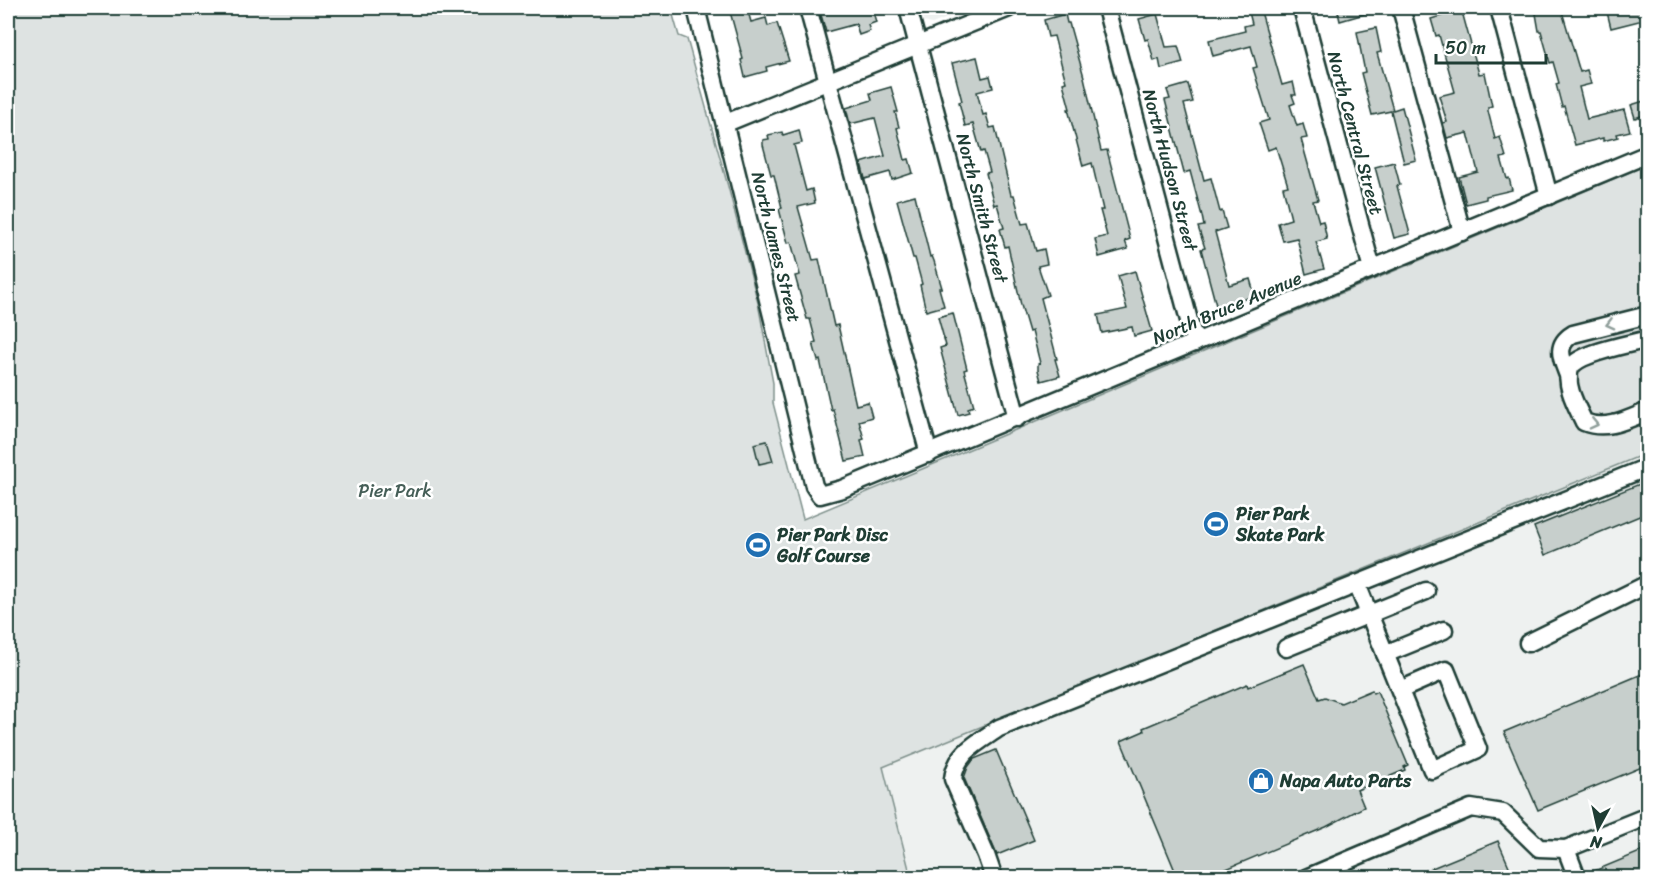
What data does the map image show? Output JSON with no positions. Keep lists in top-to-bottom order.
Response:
{
  "streets": {
    "street": [
      "North Central Street",
      "North Hudson Street",
      "North Smith Street",
      "North James Street",
      "North Bruce Avenue"
    ]
  },
  "crossings": [
    ["North Central Street", "North Bruce Avenue"],
    ["North Hudson Street", "North Bruce Avenue"],
    ["North Smith Street", "North Bruce Avenue"],
    ["North James Street", "North Bruce Avenue"]
  ],
  "parks": ["Pier Park"],
  "places": {
    "sports": ["Pier Park Skate Park", "Pier Park Disc Golf Course"],
    "shop": ["Napa Auto Parts"]
  },
  "scale_bar": "50 m",
  "north": "bottom"
}
